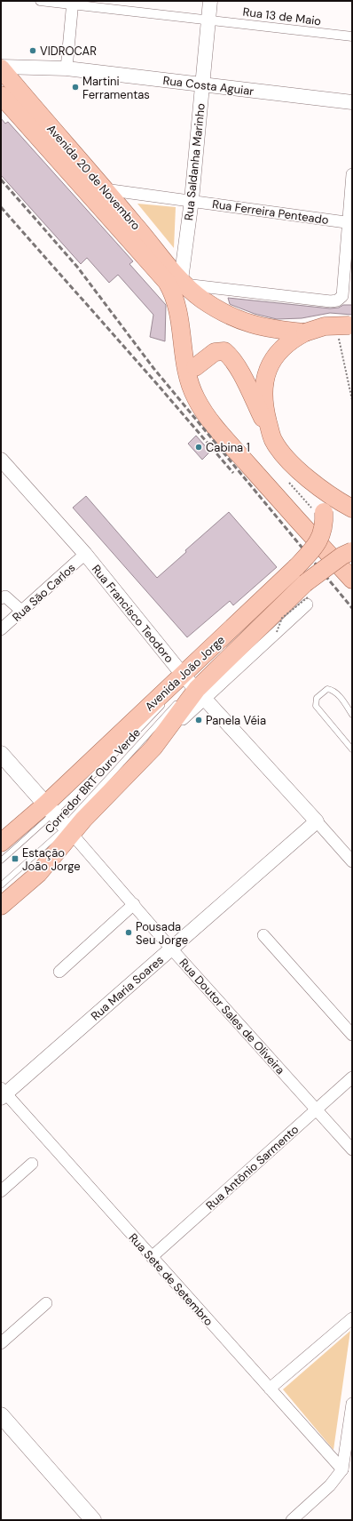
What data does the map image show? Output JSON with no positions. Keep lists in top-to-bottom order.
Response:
{
  "streets": {
    "main road": ["Avenida 20 de Novembro", "Avenida João Jorge", "Rua Doutor Sales de Oliveira"],
    "street": [
      "Rua 13 de Maio",
      "Rua Costa Aguiar",
      "Rua Saldanha Marinho",
      "Rua Ferreira Penteado",
      "Rua São Carlos",
      "Rua Francisco Teodoro",
      "Rua Maria Soares",
      "Rua Antônio Sarmento",
      "Rua Sete de Setembro"
    ],
    "lane": ["Corredor BRT Ouro Verde"]
  },
  "crossings": [
    ["Rua 13 de Maio", "Rua Saldanha Marinho"],
    ["Rua Costa Aguiar", "Rua Saldanha Marinho"],
    ["Rua Costa Aguiar", "Avenida 20 de Novembro"],
    ["Rua Saldanha Marinho", "Avenida 20 de Novembro"],
    ["Rua Saldanha Marinho", "Rua Ferreira Penteado"],
    ["Avenida 20 de Novembro", "Rua Ferreira Penteado"],
    ["Rua São Carlos", "Rua Francisco Teodoro"],
    ["Rua Francisco Teodoro", "Avenida João Jorge"],
    ["Rua Francisco Teodoro", "Rua Maria Soares"],
    ["Avenida João Jorge", "Corredor BRT Ouro Verde"],
    ["Avenida João Jorge", "Rua Doutor Sales de Oliveira"],
    ["Corredor BRT Ouro Verde", "Rua Doutor Sales de Oliveira"],
    ["Rua Maria Soares", "Rua Doutor Sales de Oliveira"],
    ["Rua Maria Soares", "Rua Sete de Setembro"],
    ["Rua Doutor Sales de Oliveira", "Rua Antônio Sarmento"],
    ["Rua Antônio Sarmento", "Rua Sete de Setembro"]
  ],
  "places": {
    "other": [
      "VIDROCAR",
      "Martini Ferramentas",
      "Cabina 1",
      "Panela Véia",
      "Pousada Seu Jorge"
    ],
    "transit": ["Estação João Jorge"]
  }
}
